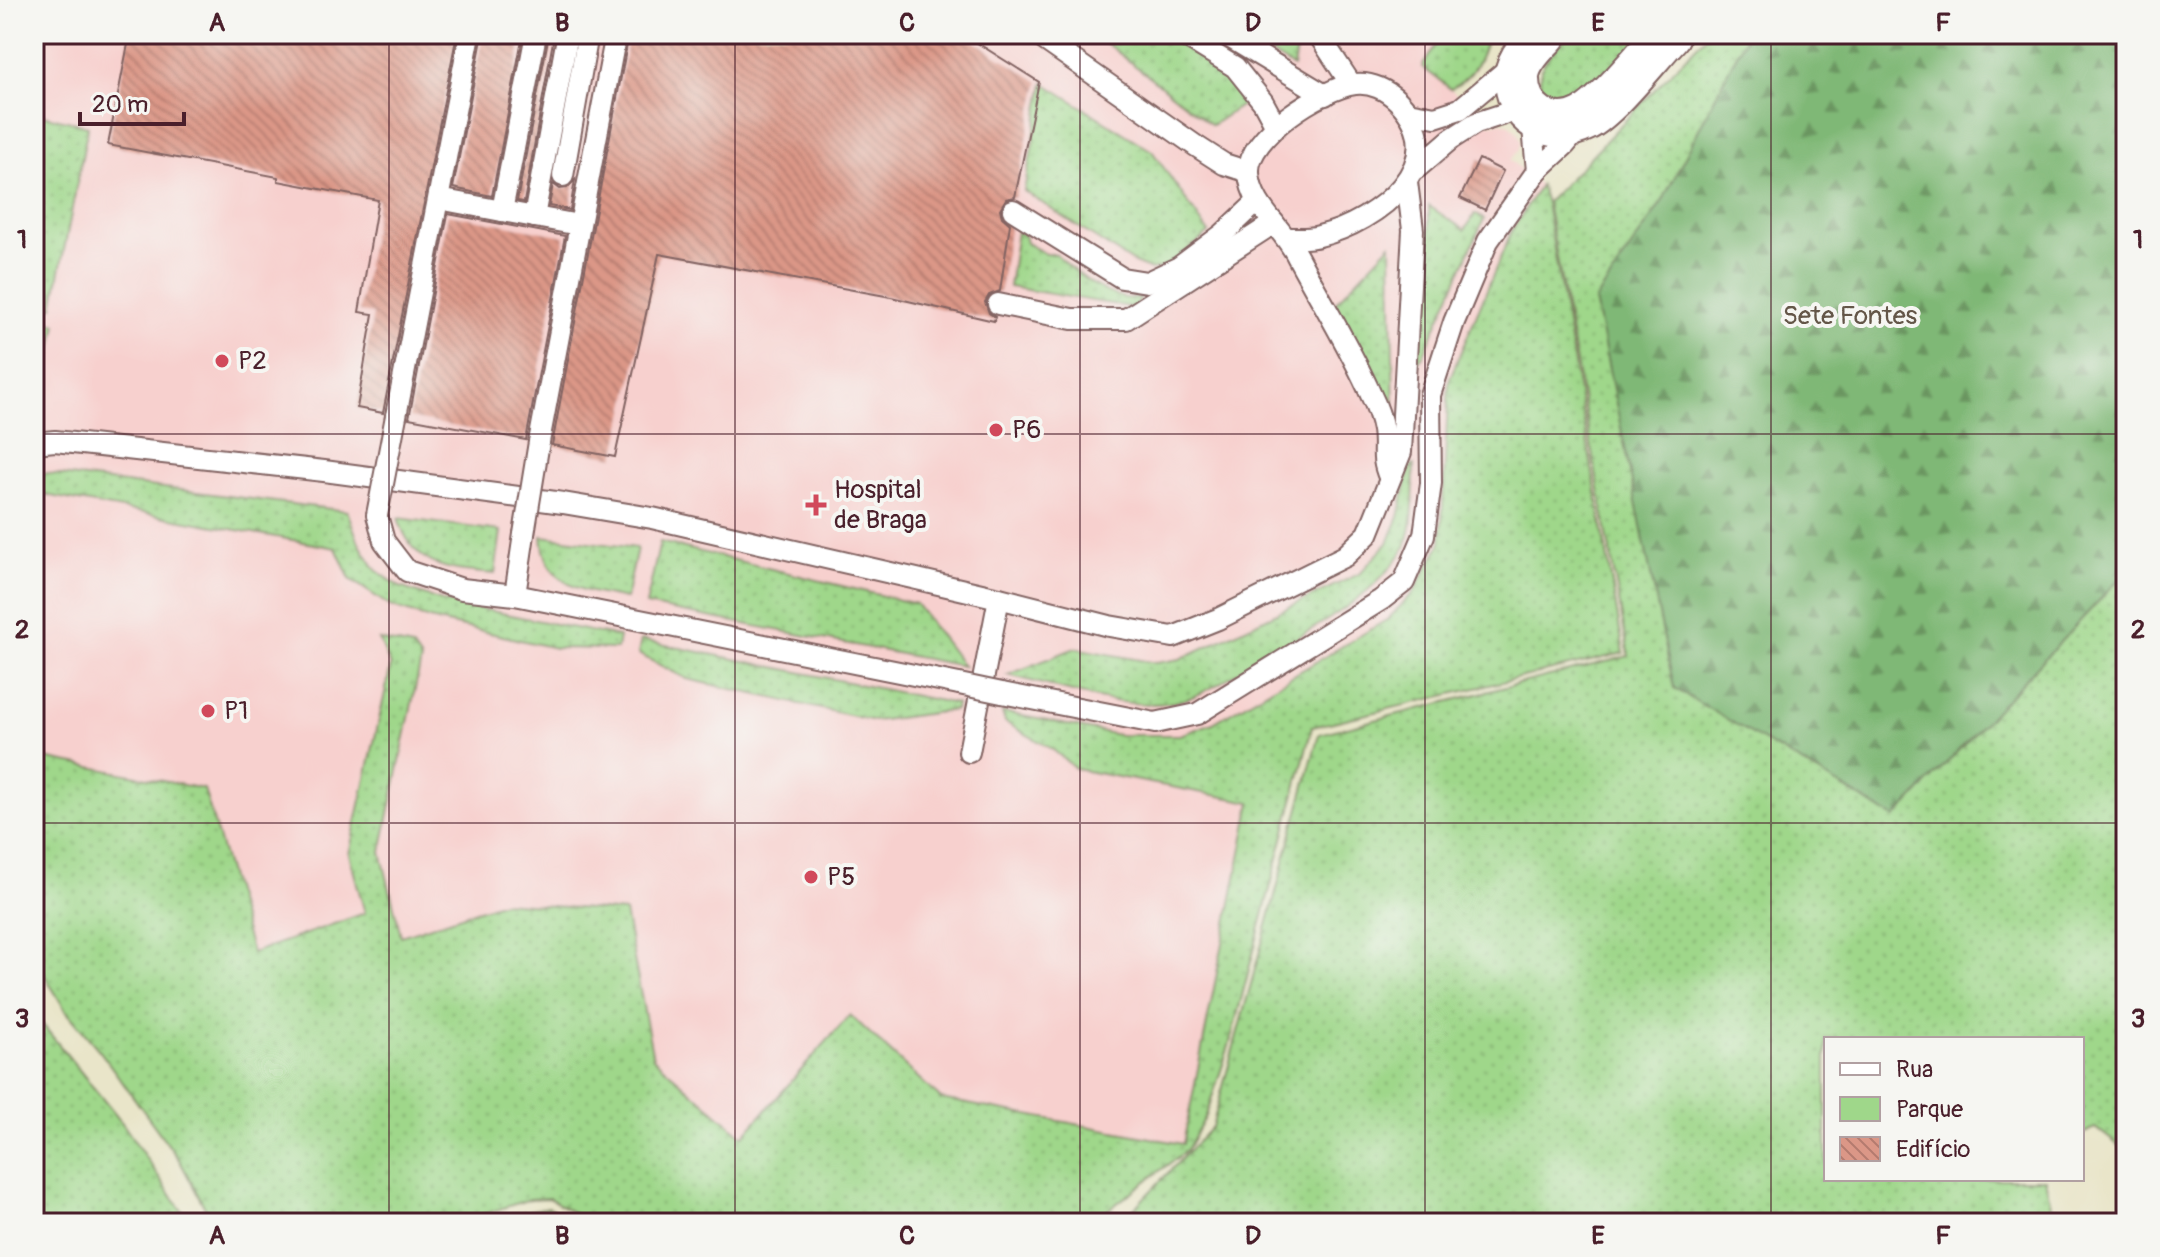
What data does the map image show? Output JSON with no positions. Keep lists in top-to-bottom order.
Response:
{
  "parks": ["Sete Fontes"],
  "places": {
    "other": [
      "P2",
      "P6",
      "P1",
      "P5"
    ],
    "health": ["Hospital de Braga"]
  },
  "legend": ["Rua", "Parque", "Edifício"],
  "scale_bar": "20 m",
  "grid": {
    "columns": [
      "A",
      "B",
      "C",
      "D",
      "E",
      "F"
    ],
    "rows": ["1", "2", "3"]
  }
}
